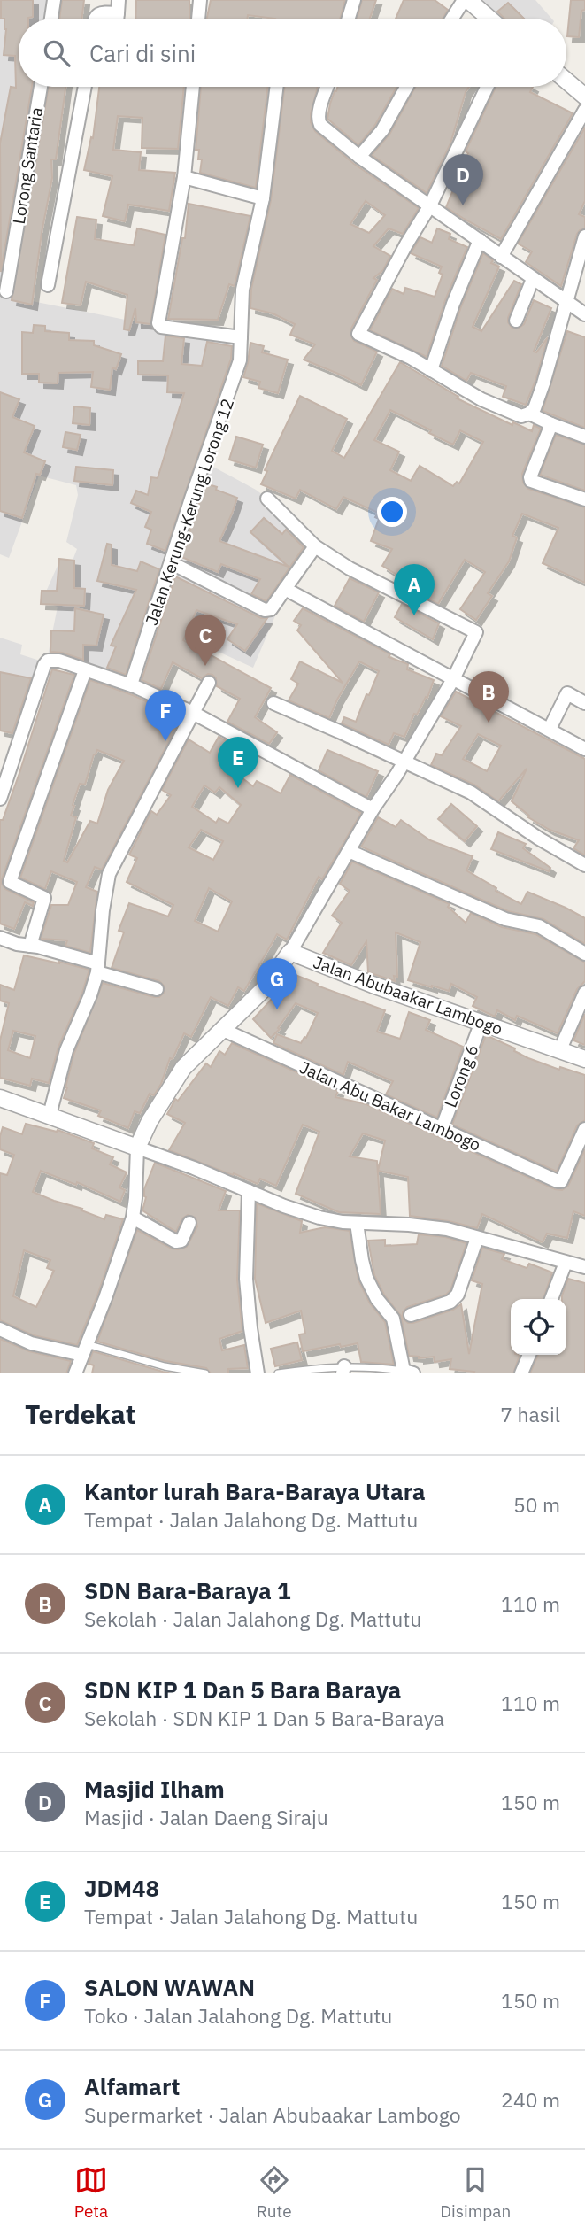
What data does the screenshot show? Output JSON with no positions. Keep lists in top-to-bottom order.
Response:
{
  "streets": {
    "street": [
      "Lorong Santaria",
      "Jalan Kerung-Kerung Lorong 12",
      "Jalan Abubaakar Lambogo",
      "Lorong 6",
      "Jalan Abu Bakar Lambogo"
    ]
  },
  "crossings": [
    ["Jalan Abubaakar Lambogo", "Lorong 6"],
    ["Lorong 6", "Jalan Abu Bakar Lambogo"]
  ],
  "page": {
    "search": "Cari di sini",
    "pins": [
      "D",
      "A",
      "C",
      "B",
      "F",
      "E",
      "G"
    ],
    "heading": ["Terdekat", "7 hasil"],
    "list": [
      {
        "mark": "A",
        "name": "Kantor lurah Bara-Baraya Utara",
        "note": "Tempat · Jalan Jalahong Dg. Mattutu",
        "value": "50 m"
      },
      {
        "mark": "B",
        "name": "SDN Bara-Baraya 1",
        "note": "Sekolah · Jalan Jalahong Dg. Mattutu",
        "value": "110 m"
      },
      {
        "mark": "C",
        "name": "SDN KIP 1 Dan 5 Bara Baraya",
        "note": "Sekolah · SDN KIP 1 Dan 5 Bara-Baraya",
        "value": "110 m"
      },
      {
        "mark": "D",
        "name": "Masjid Ilham",
        "note": "Masjid · Jalan Daeng Siraju",
        "value": "150 m"
      },
      {
        "mark": "E",
        "name": "JDM48",
        "note": "Tempat · Jalan Jalahong Dg. Mattutu",
        "value": "150 m"
      },
      {
        "mark": "F",
        "name": "SALON WAWAN",
        "note": "Toko · Jalan Jalahong Dg. Mattutu",
        "value": "150 m"
      },
      {
        "mark": "G",
        "name": "Alfamart",
        "note": "Supermarket · Jalan Abubaakar Lambogo",
        "value": "240 m"
      }
    ],
    "nav": ["Peta", "Rute", "Disimpan"]
  }
}
